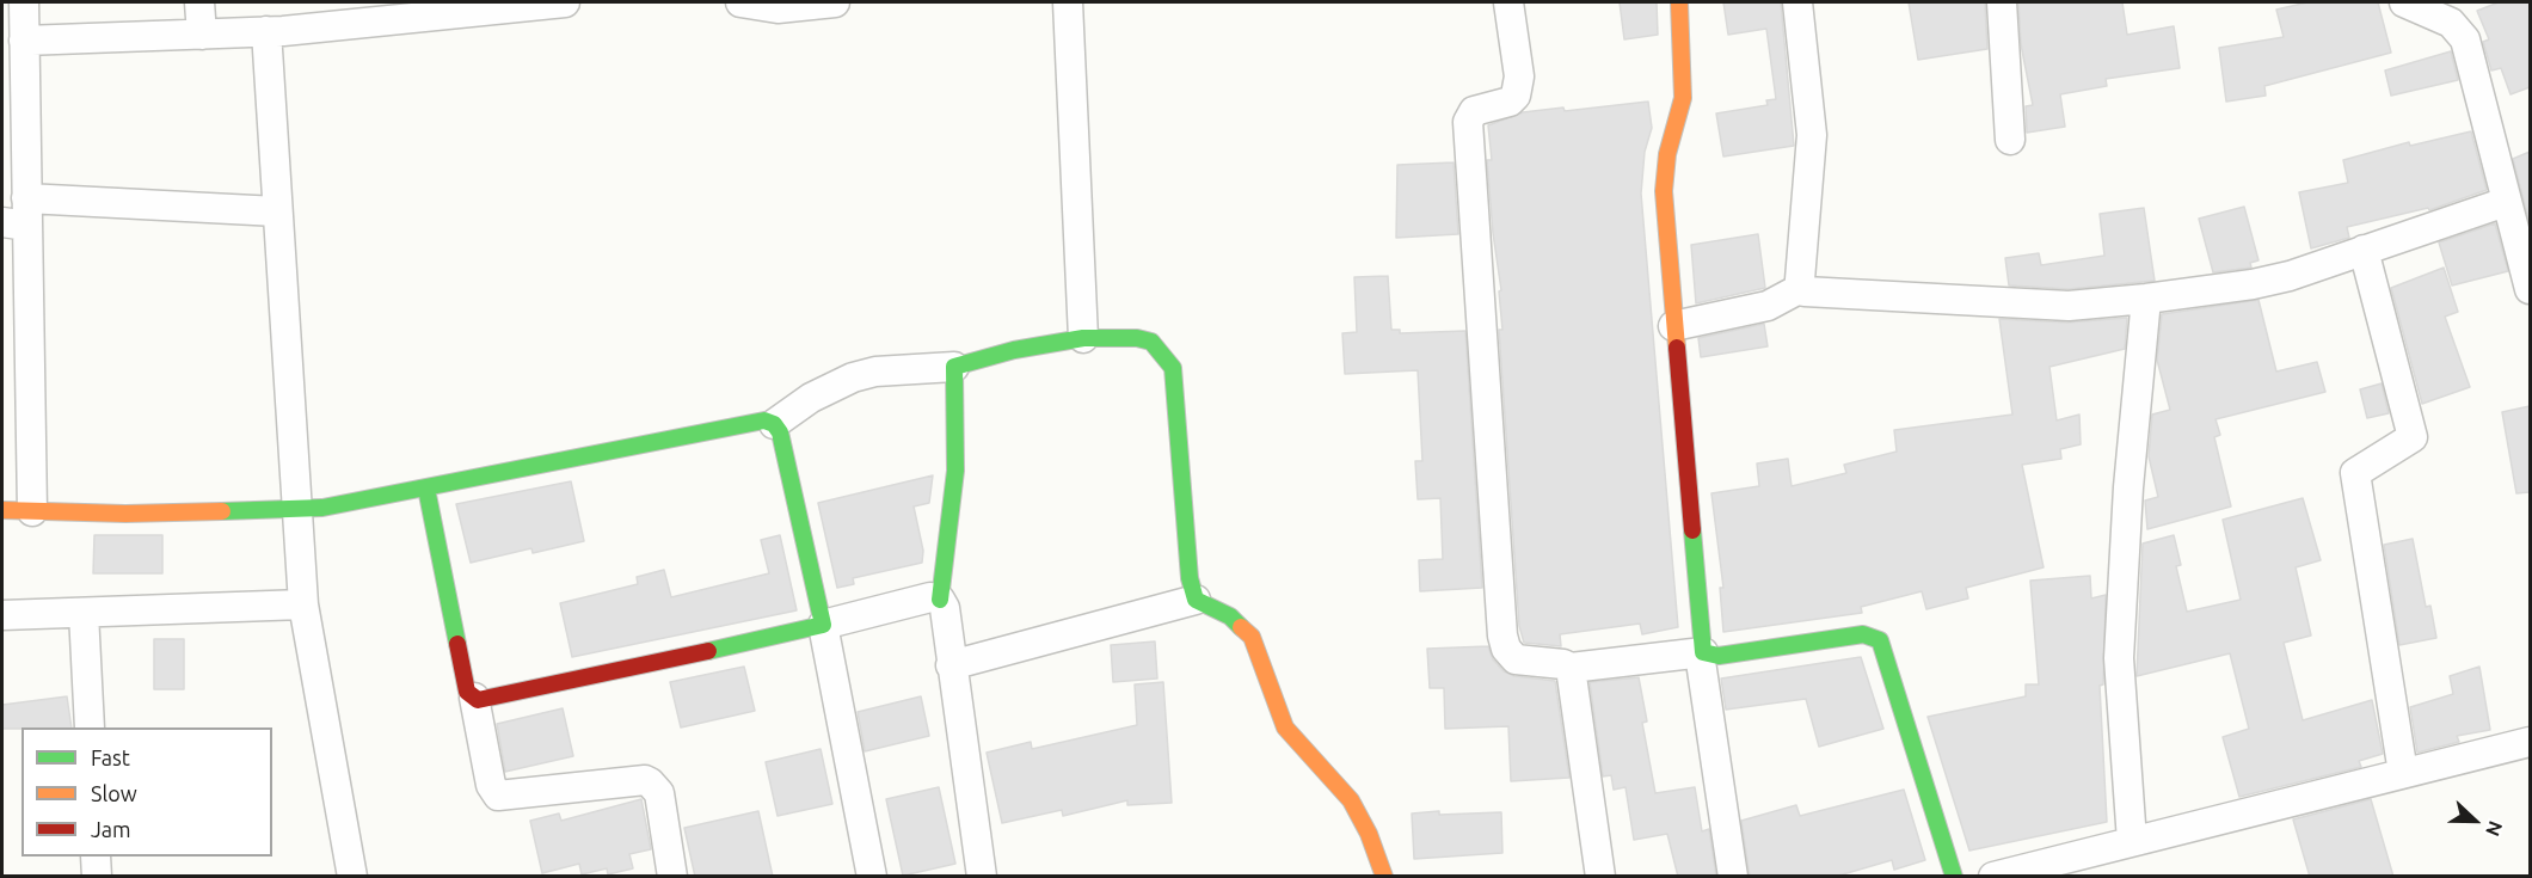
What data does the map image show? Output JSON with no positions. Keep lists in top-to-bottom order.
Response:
{
  "legend": ["Fast", "Slow", "Jam"],
  "north": "right"
}
